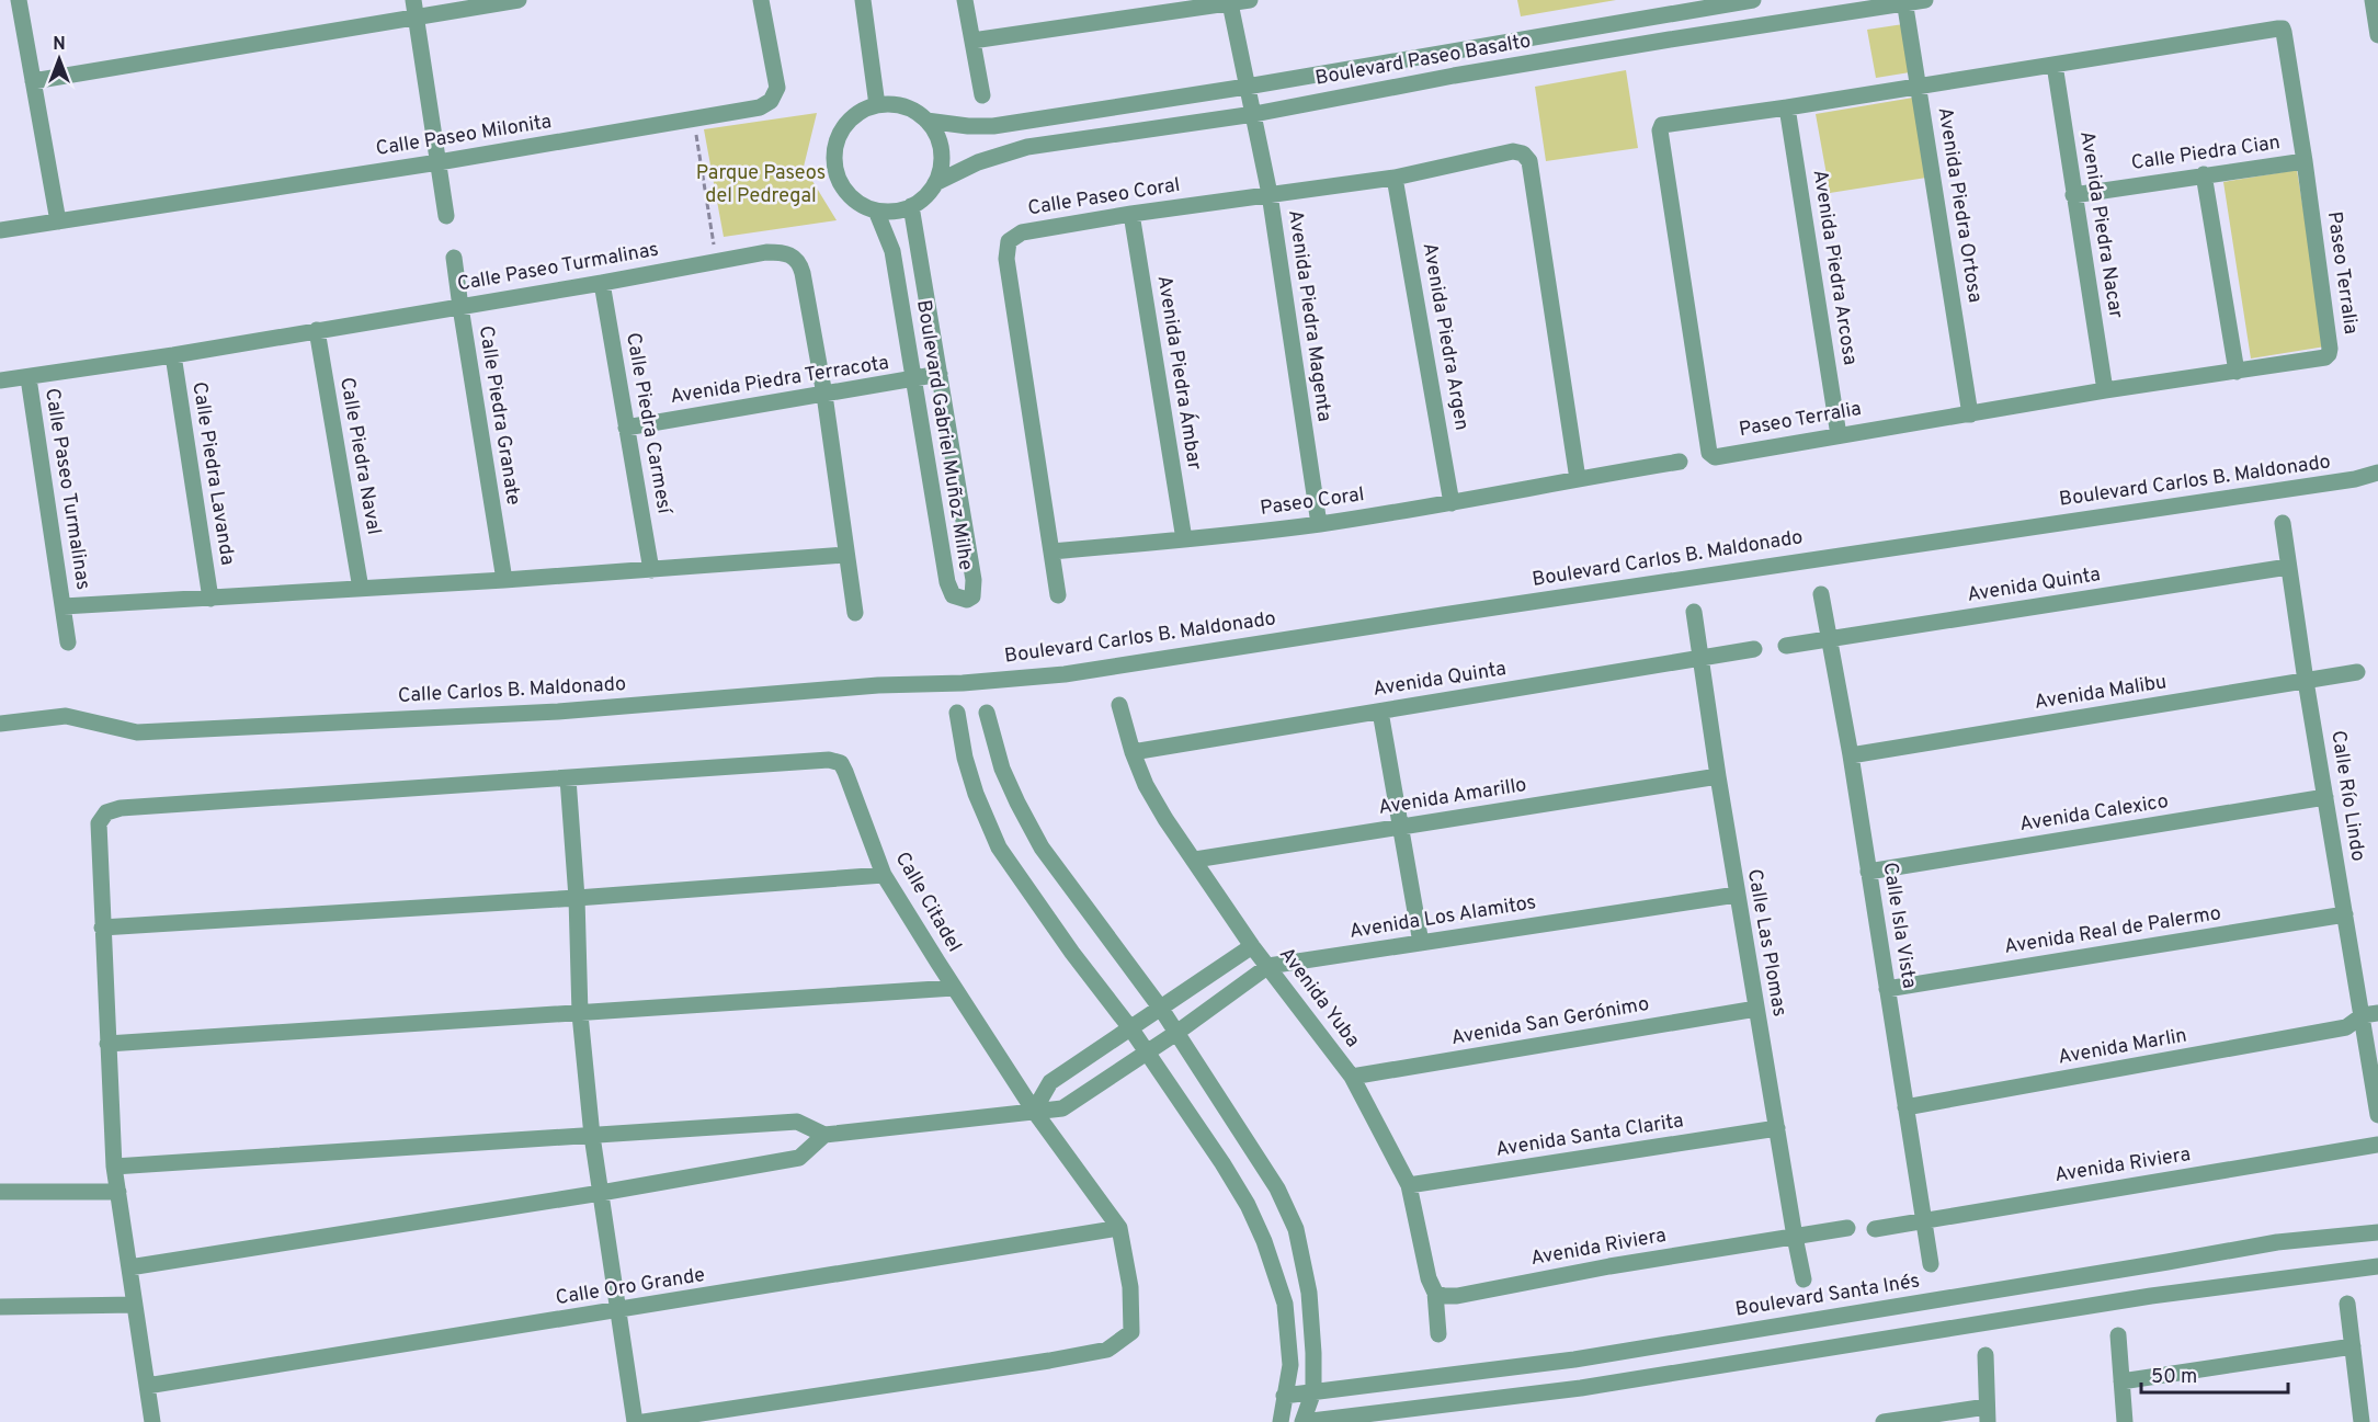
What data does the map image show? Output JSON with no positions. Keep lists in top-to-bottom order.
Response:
{
  "streets": {
    "street": [
      "Boulevard Paseo Basalto",
      "Calle Paseo Milonita",
      "Calle Piedra Cian",
      "Calle Paseo Coral",
      "Avenida Piedra Ortosa",
      "Avenida Piedra Nacar",
      "Calle Paseo Turmalinas",
      "Avenida Piedra Arcosa",
      "Paseo Terralia",
      "Avenida Piedra Magenta",
      "Avenida Piedra Argen",
      "Avenida Piedra Ámbar",
      "Avenida Piedra Terracota",
      "Calle Piedra Granate",
      "Calle Piedra Carmesí",
      "Boulevard Gabriel Muñoz Milhe",
      "Calle Piedra Naval",
      "Calle Piedra Lavanda",
      "Boulevard Carlos B. Maldonado",
      "Paseo Coral",
      "Avenida Quinta",
      "Calle Carlos B. Maldonado",
      "Avenida Malibu",
      "Calle Río Lindo",
      "Avenida Amarillo",
      "Avenida Calexico",
      "Calle Citadel",
      "Avenida Los Alamitos",
      "Calle Isla Vista",
      "Avenida Real de Palermo",
      "Calle Las Plomas",
      "Avenida Yuba",
      "Avenida San Gerónimo",
      "Avenida Marlin",
      "Avenida Santa Clarita",
      "Avenida Riviera",
      "Calle Oro Grande",
      "Boulevard Santa Inés"
    ]
  },
  "crossings": [
    ["Boulevard Paseo Basalto", "Avenida Piedra Ortosa"],
    ["Boulevard Paseo Basalto", "Avenida Piedra Magenta"],
    ["Boulevard Paseo Basalto", "Boulevard Gabriel Muñoz Milhe"],
    ["Calle Piedra Cian", "Avenida Piedra Nacar"],
    ["Calle Piedra Cian", "Paseo Terralia"],
    ["Calle Paseo Coral", "Avenida Piedra Magenta"],
    ["Calle Paseo Coral", "Avenida Piedra Argen"],
    ["Calle Paseo Coral", "Avenida Piedra Ámbar"],
    ["Calle Paseo Coral", "Paseo Coral"],
    ["Avenida Piedra Ortosa", "Paseo Terralia"],
    ["Avenida Piedra Nacar", "Paseo Terralia"],
    ["Calle Paseo Turmalinas", "Avenida Piedra Terracota"],
    ["Calle Paseo Turmalinas", "Calle Piedra Granate"],
    ["Calle Paseo Turmalinas", "Calle Piedra Carmesí"],
    ["Calle Paseo Turmalinas", "Calle Piedra Naval"],
    ["Calle Paseo Turmalinas", "Calle Piedra Lavanda"],
    ["Avenida Piedra Arcosa", "Paseo Terralia"],
    ["Avenida Piedra Magenta", "Paseo Coral"],
    ["Avenida Piedra Argen", "Paseo Coral"],
    ["Avenida Piedra Ámbar", "Paseo Coral"],
    ["Avenida Piedra Terracota", "Calle Piedra Carmesí"],
    ["Avenida Piedra Terracota", "Boulevard Gabriel Muñoz Milhe"],
    ["Boulevard Carlos B. Maldonado", "Calle Carlos B. Maldonado"],
    ["Avenida Quinta", "Calle Río Lindo"],
    ["Avenida Quinta", "Calle Isla Vista"],
    ["Avenida Quinta", "Calle Las Plomas"],
    ["Avenida Quinta", "Avenida Yuba"],
    ["Avenida Malibu", "Calle Río Lindo"],
    ["Avenida Malibu", "Calle Isla Vista"],
    ["Calle Río Lindo", "Avenida Calexico"],
    ["Calle Río Lindo", "Avenida Real de Palermo"],
    ["Avenida Amarillo", "Calle Las Plomas"],
    ["Avenida Amarillo", "Avenida Yuba"],
    ["Avenida Calexico", "Calle Isla Vista"],
    ["Calle Citadel", "Avenida Los Alamitos"],
    ["Calle Citadel", "Calle Oro Grande"],
    ["Avenida Los Alamitos", "Calle Las Plomas"],
    ["Avenida Los Alamitos", "Avenida Yuba"],
    ["Calle Isla Vista", "Avenida Real de Palermo"],
    ["Calle Isla Vista", "Avenida Marlin"],
    ["Calle Isla Vista", "Avenida Riviera"],
    ["Calle Las Plomas", "Avenida San Gerónimo"],
    ["Calle Las Plomas", "Avenida Santa Clarita"],
    ["Calle Las Plomas", "Avenida Riviera"],
    ["Avenida Yuba", "Avenida San Gerónimo"],
    ["Avenida Yuba", "Avenida Santa Clarita"],
    ["Avenida Yuba", "Avenida Riviera"]
  ],
  "parks": ["Parque Paseos del Pedregal"],
  "scale_bar": "50 m",
  "north": "top"
}
